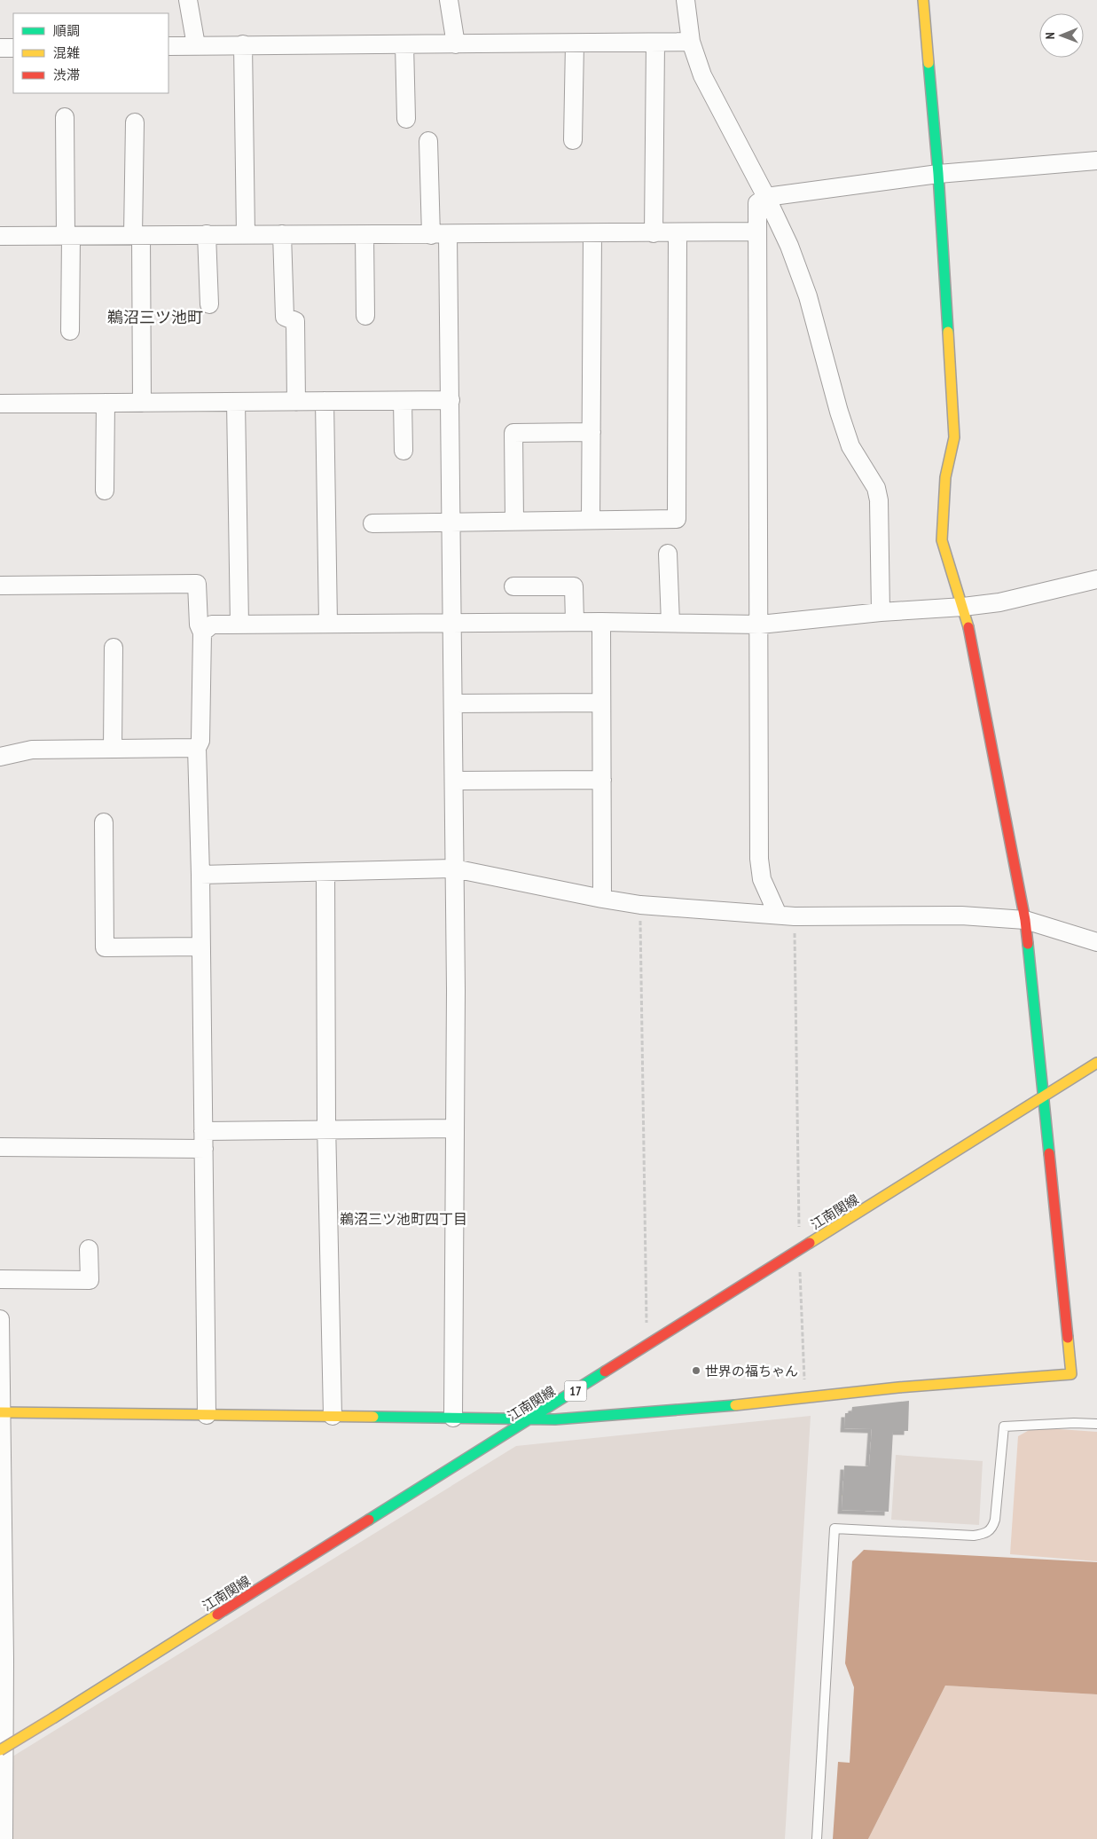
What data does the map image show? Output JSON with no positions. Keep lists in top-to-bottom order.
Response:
{
  "streets": {
    "street": ["江南関線", "17"]
  },
  "districts": ["鵜沼三ツ池町", "鵜沼三ツ池町四丁目"],
  "places": ["世界の福ちゃん"],
  "legend": ["順調", "混雑", "渋滞"],
  "north": "left"
}
